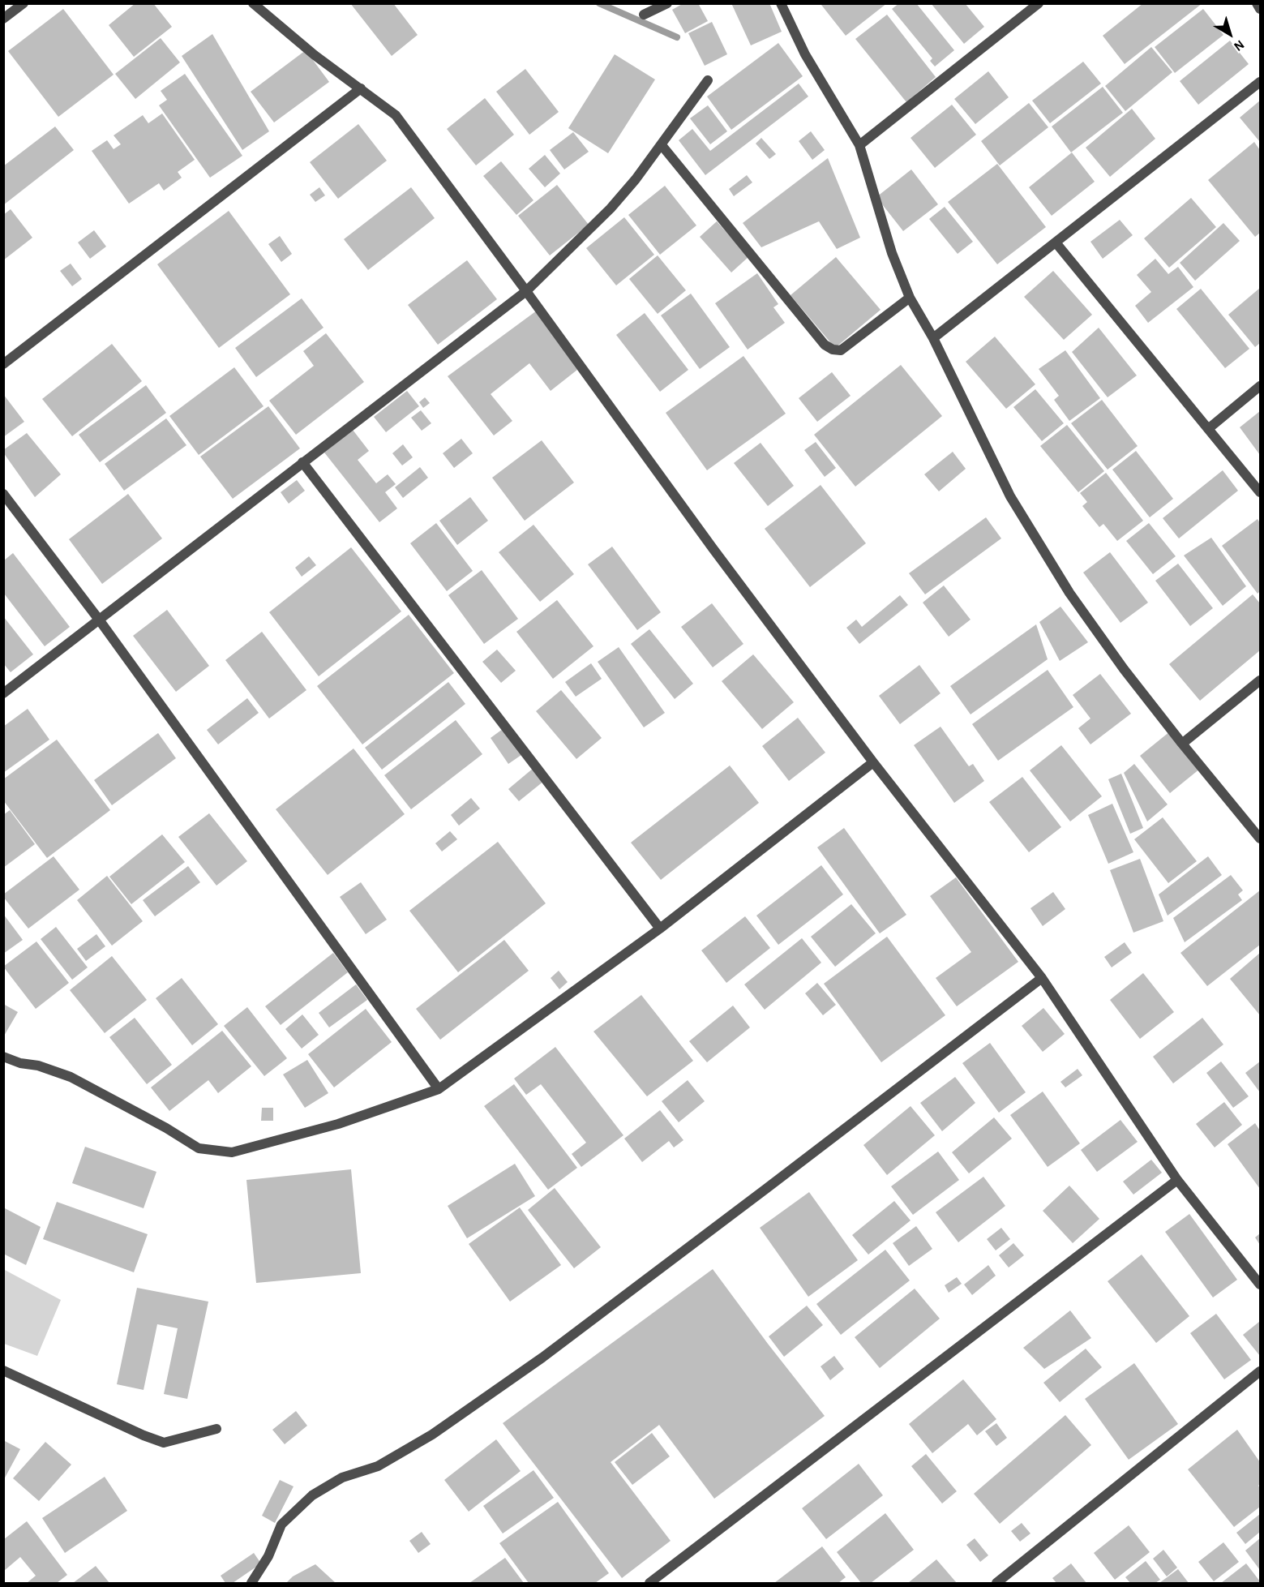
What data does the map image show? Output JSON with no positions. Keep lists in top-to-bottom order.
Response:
{
  "north": "bottom right"
}
